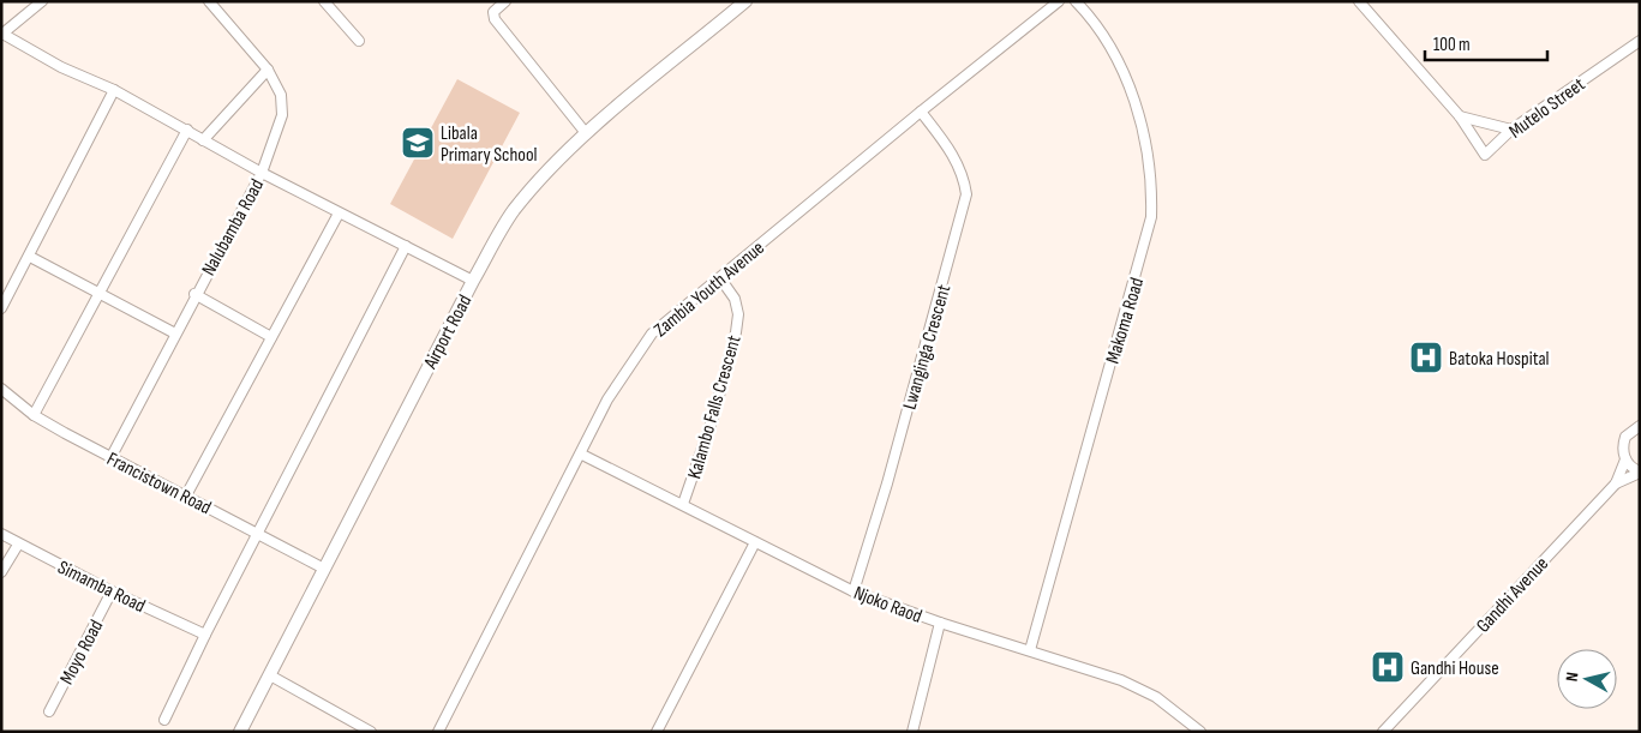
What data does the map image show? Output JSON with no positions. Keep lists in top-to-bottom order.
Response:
{
  "streets": {
    "street": [
      "Mutelo Street",
      "Nalubamba Road",
      "Zambia Youth Avenue",
      "Makoma Road",
      "Airport Road",
      "Lwanginga Crescent",
      "Kalambo Falls Crescent",
      "Francistown Road",
      "Simamba Road",
      "Gandhi Avenue",
      "Njoko Raod",
      "Moyo Road"
    ]
  },
  "crossings": [
    ["Nalubamba Road", "Francistown Road"],
    ["Zambia Youth Avenue", "Lwanginga Crescent"],
    ["Zambia Youth Avenue", "Kalambo Falls Crescent"],
    ["Zambia Youth Avenue", "Njoko Raod"],
    ["Makoma Road", "Njoko Raod"],
    ["Airport Road", "Francistown Road"],
    ["Lwanginga Crescent", "Njoko Raod"],
    ["Kalambo Falls Crescent", "Njoko Raod"],
    ["Simamba Road", "Moyo Road"]
  ],
  "places": {
    "school or university": ["Libala Primary School"],
    "hospital": ["Batoka Hospital", "Gandhi House"]
  },
  "scale_bar": "100 m",
  "north": "left"
}
